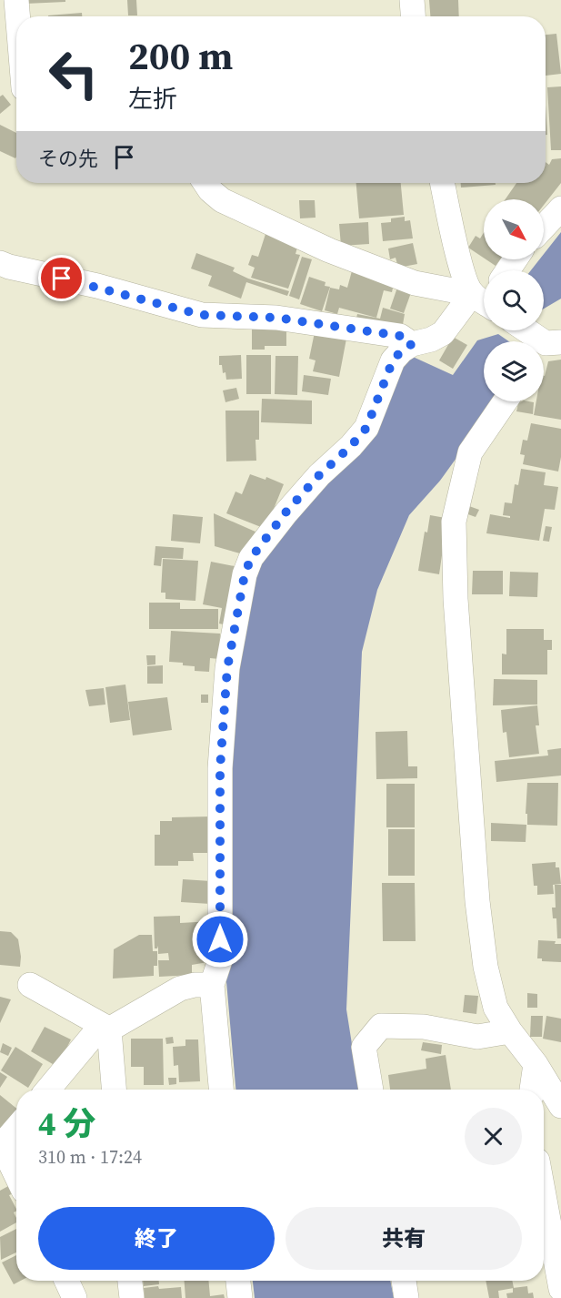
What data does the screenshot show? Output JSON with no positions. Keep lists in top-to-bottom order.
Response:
{
  "north": "bottom right",
  "page": {
    "turn": ["200 m", "左折"],
    "then": "その先",
    "heading": ["4 分", "310 m · 17:24"],
    "buttons": ["終了", "共有"]
  }
}
